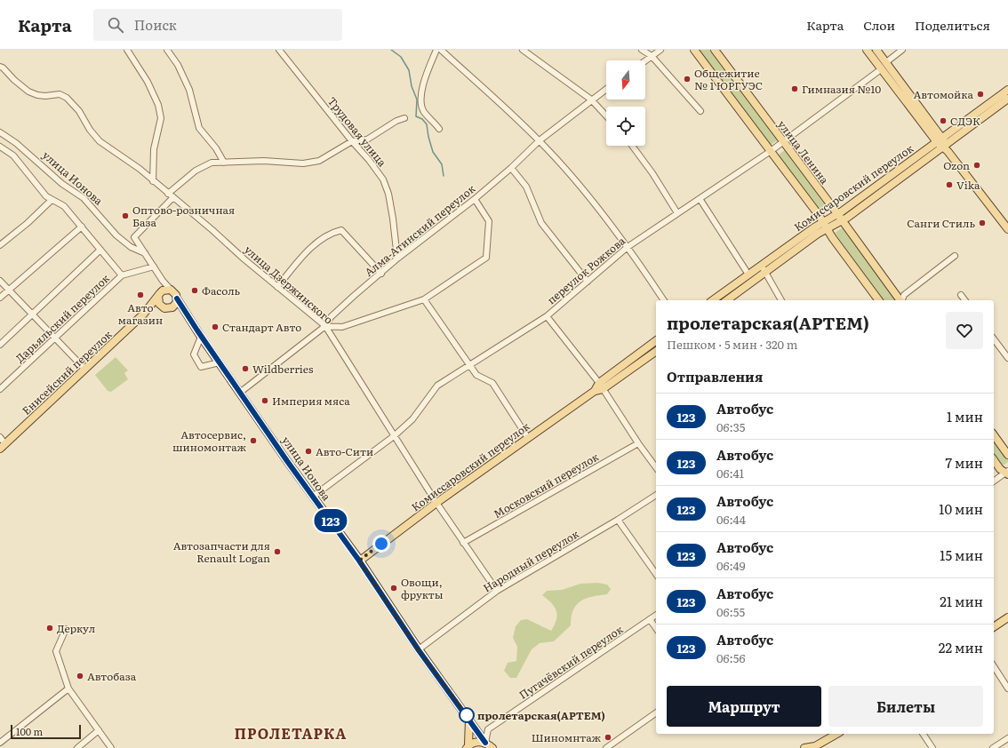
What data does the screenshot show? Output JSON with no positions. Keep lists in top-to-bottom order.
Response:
{
  "streets": {
    "main road": [
      "улица Ленина",
      "улица Ионова",
      "Комиссаровский переулок",
      "Енисейский переулок"
    ],
    "street": [
      "Трудовая улица",
      "Алма-Атинский переулок",
      "переулок Рожкова",
      "улица Дзержинского",
      "Дарьяльский переулок",
      "Московский переулок",
      "Народный переулок",
      "Пугачёвский переулок"
    ]
  },
  "crossings": [
    ["Трудовая улица", "Алма-Атинский переулок"],
    ["улица Ленина", "Комиссаровский переулок"],
    ["улица Ленина", "переулок Рожкова"],
    ["улица Ионова", "Комиссаровский переулок"],
    ["улица Ионова", "Алма-Атинский переулок"],
    ["улица Ионова", "переулок Рожкова"],
    ["улица Ионова", "Енисейский переулок"],
    ["улица Ионова", "Народный переулок"],
    ["улица Ионова", "Пугачёвский переулок"],
    ["Комиссаровский переулок", "улица Дзержинского"],
    ["Алма-Атинский переулок", "улица Дзержинского"],
    ["переулок Рожкова", "улица Дзержинского"],
    ["улица Дзержинского", "Московский переулок"],
    ["улица Дзержинского", "Народный переулок"]
  ],
  "districts": ["ПРОЛЕТАРКА"],
  "places": [
    "Общежитие № 1 ЮРГУЭС",
    "Гимназия №10",
    "Автомойка",
    "СДЭК",
    "Ozon",
    "Vika",
    "Оптово-розничная База",
    "Санги Стиль",
    "Фасоль",
    "Авто магазин",
    "Стандарт Авто",
    "Wildberries",
    "Империя мяса",
    "Автосервис, шиномонтаж",
    "Авто-Сити",
    "Автозапчасти для Renault Logan",
    "Овощи, фрукты",
    "Деркул",
    "Автобаза",
    "пролетарская(АРТЕМ)",
    "Шиномнтаж"
  ],
  "lines": ["bus line 123"],
  "scale_bar": "100 m",
  "north": "bottom",
  "page": {
    "header": "Карта",
    "search": "Поиск",
    "nav": ["Карта", "Слои", "Поделиться"],
    "on_map": "123",
    "heading": [
      ["пролетарская(АРТЕМ)", "Пешком · 5 мин · 320 m"],
      "Отправления"
    ],
    "list": [
      {
        "mark": "123",
        "name": "Автобус",
        "note": "06:35",
        "value": "1 мин"
      },
      {
        "mark": "123",
        "name": "Автобус",
        "note": "06:41",
        "value": "7 мин"
      },
      {
        "mark": "123",
        "name": "Автобус",
        "note": "06:44",
        "value": "10 мин"
      },
      {
        "mark": "123",
        "name": "Автобус",
        "note": "06:49",
        "value": "15 мин"
      },
      {
        "mark": "123",
        "name": "Автобус",
        "note": "06:55",
        "value": "21 мин"
      },
      {
        "mark": "123",
        "name": "Автобус",
        "note": "06:56",
        "value": "22 мин"
      }
    ],
    "buttons": ["Маршрут", "Билеты"],
    "scale": "100 m"
  }
}
